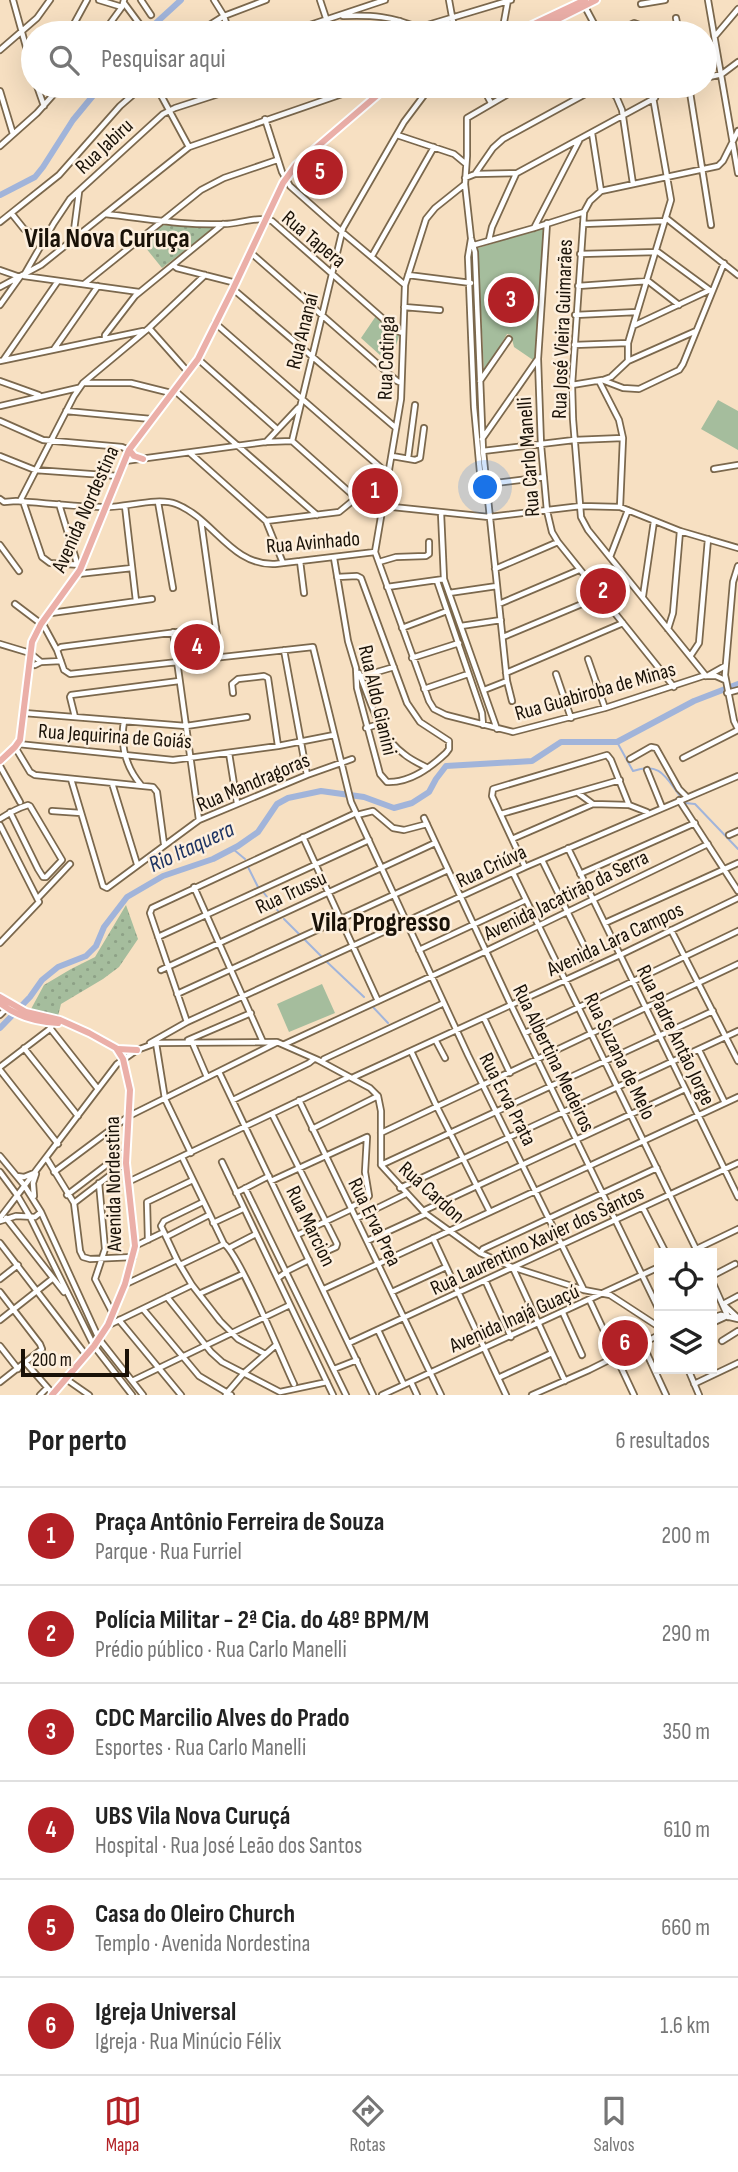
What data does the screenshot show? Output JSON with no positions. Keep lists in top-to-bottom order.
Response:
{
  "streets": {
    "main road": ["Avenida Nordestina"],
    "street": [
      "Rua Jabiru",
      "Rua Tapera",
      "Rua José Vieira Guimarães",
      "Rua Ananaí",
      "Rua Cotinga",
      "Rua Carlo Manelli",
      "Rua Avinhado",
      "Rua Guabiroba de Minas",
      "Rua Aldo Gianini",
      "Rua Jequirina de Goiás",
      "Rua Mandragoras",
      "Rua Criúva",
      "Rua Trussu",
      "Avenida Jacatirão da Serra",
      "Avenida Lara Campos",
      "Rua Padre Antão Jorge",
      "Rua Suzana de Melo",
      "Rua Albertina Medeiros",
      "Rua Erva Prata",
      "Rua Cardon",
      "Rua Erva Prea",
      "Rua Marcion",
      "Rua Laurentino Xavier dos Santos",
      "Avenida Inajá Guaçú"
    ]
  },
  "crossings": [
    ["Rua Tapera", "Rua Ananaí"],
    ["Rua Tapera", "Rua Cotinga"],
    ["Rua Tapera", "Avenida Nordestina"],
    ["Rua José Vieira Guimarães", "Rua Guabiroba de Minas"],
    ["Rua Cotinga", "Rua Avinhado"],
    ["Rua Cotinga", "Rua Guabiroba de Minas"],
    ["Rua Carlo Manelli", "Rua Guabiroba de Minas"],
    ["Avenida Nordestina", "Rua Avinhado"],
    ["Avenida Nordestina", "Rua Jequirina de Goiás"],
    ["Avenida Nordestina", "Avenida Lara Campos"],
    ["Rua Avinhado", "Rua Guabiroba de Minas"],
    ["Rua Avinhado", "Rua Aldo Gianini"],
    ["Rua Jequirina de Goiás", "Rua Erva Prata"],
    ["Rua Mandragoras", "Rua Erva Prata"],
    ["Rua Criúva", "Rua Padre Antão Jorge"],
    ["Rua Criúva", "Rua Suzana de Melo"],
    ["Rua Criúva", "Rua Albertina Medeiros"],
    ["Rua Criúva", "Rua Erva Prata"],
    ["Rua Trussu", "Rua Albertina Medeiros"],
    ["Rua Trussu", "Rua Erva Prata"],
    ["Avenida Jacatirão da Serra", "Rua Padre Antão Jorge"],
    ["Avenida Jacatirão da Serra", "Rua Suzana de Melo"],
    ["Avenida Jacatirão da Serra", "Rua Albertina Medeiros"],
    ["Avenida Jacatirão da Serra", "Rua Erva Prata"],
    ["Avenida Lara Campos", "Rua Padre Antão Jorge"],
    ["Avenida Lara Campos", "Rua Suzana de Melo"],
    ["Avenida Lara Campos", "Rua Albertina Medeiros"],
    ["Avenida Lara Campos", "Rua Erva Prata"],
    ["Avenida Lara Campos", "Rua Erva Prea"],
    ["Avenida Lara Campos", "Rua Marcion"],
    ["Rua Padre Antão Jorge", "Rua Laurentino Xavier dos Santos"],
    ["Rua Suzana de Melo", "Rua Laurentino Xavier dos Santos"],
    ["Rua Albertina Medeiros", "Rua Erva Prata"],
    ["Rua Albertina Medeiros", "Rua Laurentino Xavier dos Santos"],
    ["Rua Albertina Medeiros", "Avenida Inajá Guaçú"],
    ["Rua Erva Prata", "Rua Cardon"],
    ["Rua Erva Prata", "Rua Laurentino Xavier dos Santos"],
    ["Rua Cardon", "Rua Laurentino Xavier dos Santos"],
    ["Rua Cardon", "Avenida Inajá Guaçú"],
    ["Rua Erva Prea", "Rua Laurentino Xavier dos Santos"],
    ["Rua Erva Prea", "Avenida Inajá Guaçú"],
    ["Rua Marcion", "Rua Laurentino Xavier dos Santos"]
  ],
  "districts": ["Vila Nova Curuça", "Vila Progresso"],
  "water": ["Rio Itaquera"],
  "scale_bar": "200 m",
  "page": {
    "search": "Pesquisar aqui",
    "pins": [
      "5",
      "3",
      "1",
      "2",
      "4",
      "6"
    ],
    "scale": "200 m",
    "heading": ["Por perto", "6 resultados"],
    "list": [
      {
        "mark": "1",
        "name": "Praça Antônio Ferreira de Souza",
        "note": "Parque · Rua Furriel",
        "value": "200 m"
      },
      {
        "mark": "2",
        "name": "Polícia Militar - 2ª Cia. do 48º BPM/M",
        "note": "Prédio público · Rua Carlo Manelli",
        "value": "290 m"
      },
      {
        "mark": "3",
        "name": "CDC Marcilio Alves do Prado",
        "note": "Esportes · Rua Carlo Manelli",
        "value": "350 m"
      },
      {
        "mark": "4",
        "name": "UBS Vila Nova Curuçá",
        "note": "Hospital · Rua José Leão dos Santos",
        "value": "610 m"
      },
      {
        "mark": "5",
        "name": "Casa do Oleiro Church",
        "note": "Templo · Avenida Nordestina",
        "value": "660 m"
      },
      {
        "mark": "6",
        "name": "Igreja Universal",
        "note": "Igreja · Rua Minúcio Félix",
        "value": "1.6 km"
      }
    ],
    "nav": ["Mapa", "Rotas", "Salvos"]
  }
}
